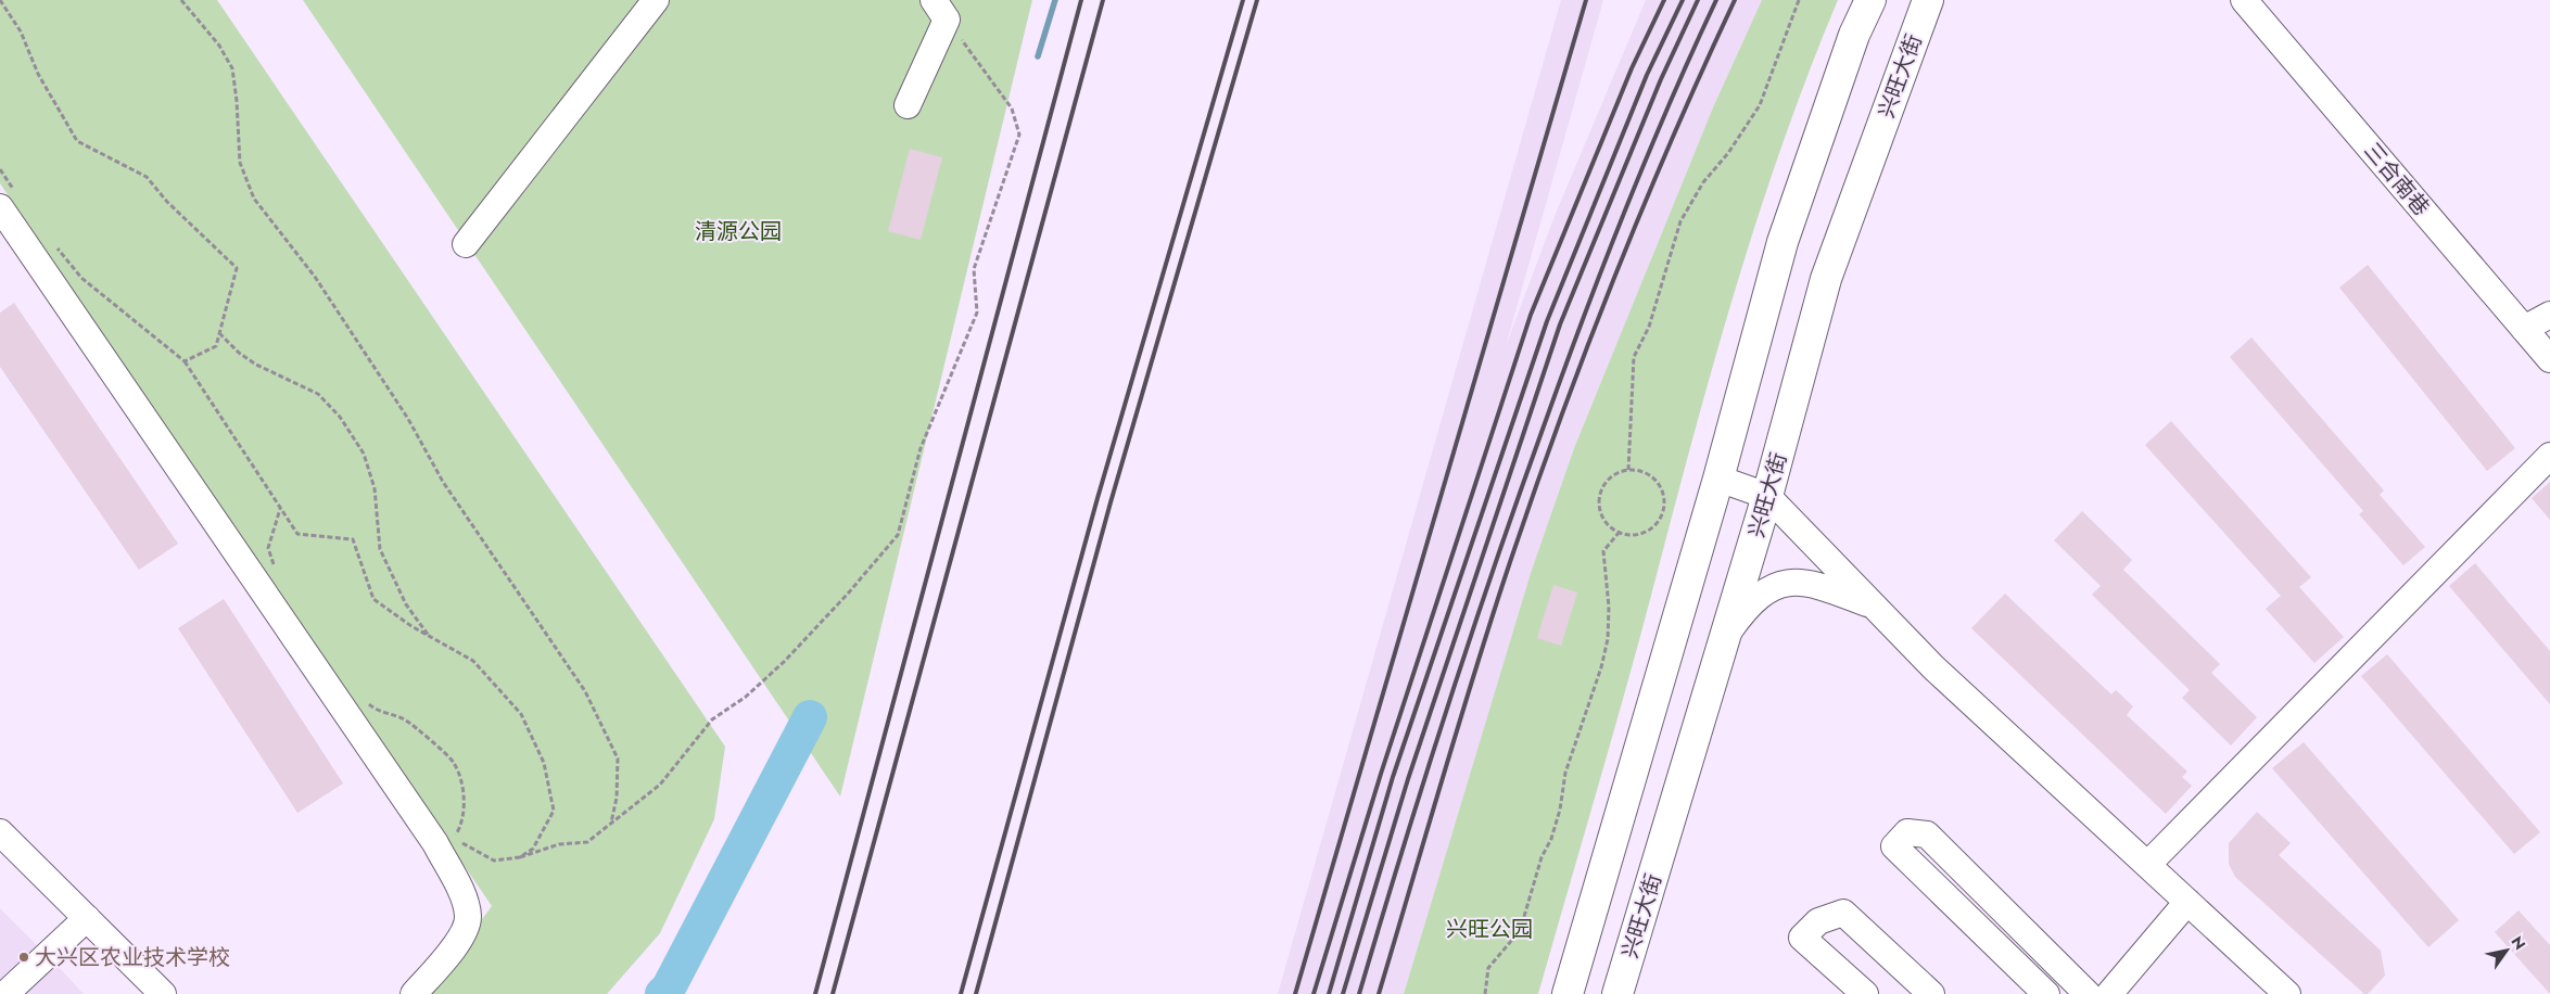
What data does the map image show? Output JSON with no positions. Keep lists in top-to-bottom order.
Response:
{
  "streets": {
    "main road": ["兴旺大街"],
    "street": ["三合南巷"]
  },
  "parks": ["清源公园", "兴旺公园"],
  "places": ["大兴区农业技术学校"],
  "north": "top right"
}
